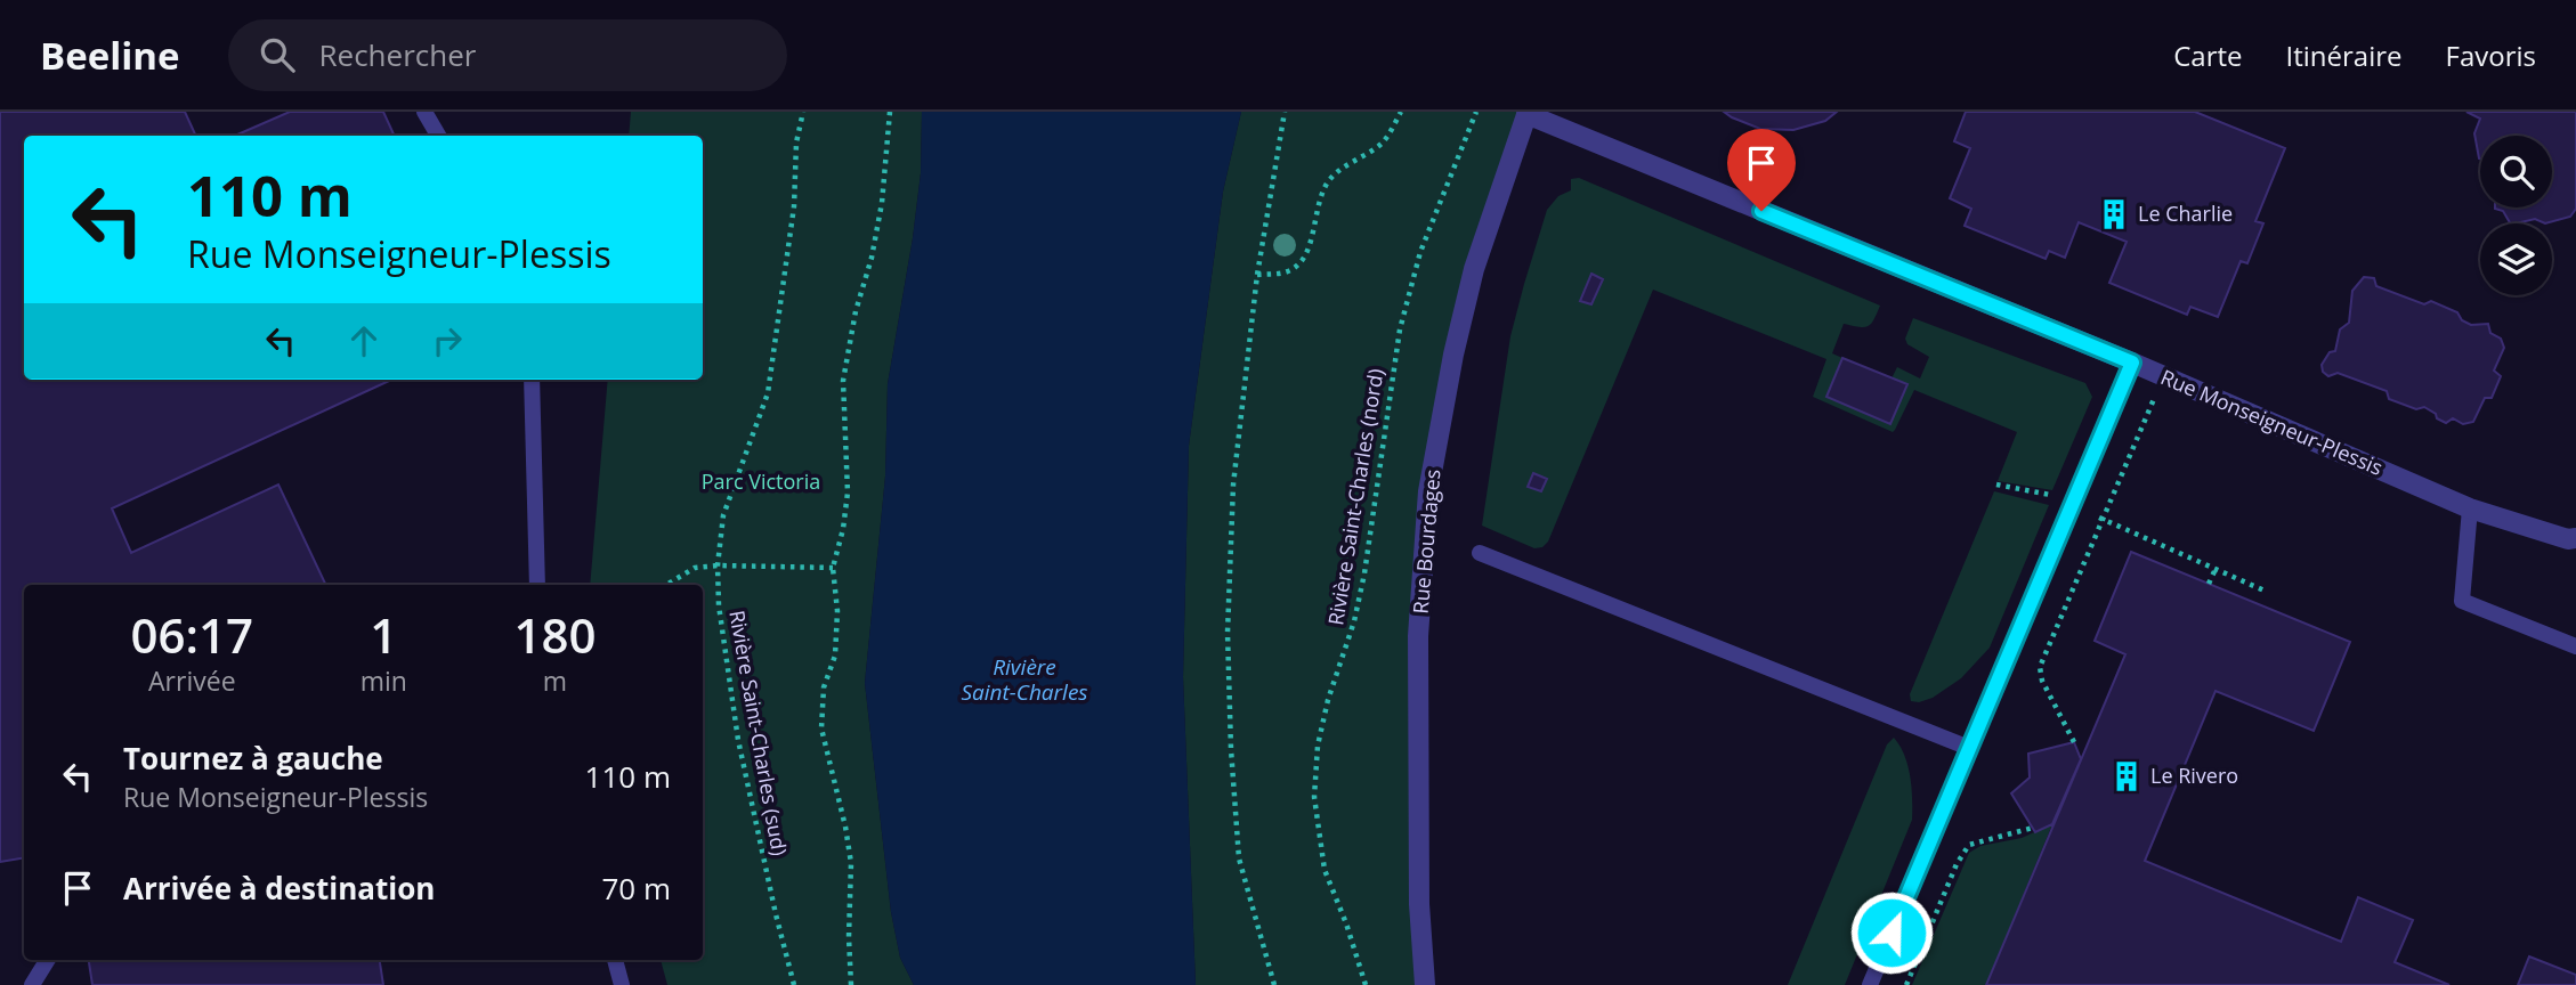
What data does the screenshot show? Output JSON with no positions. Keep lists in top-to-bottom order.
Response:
{
  "streets": {
    "street": ["Rue Monseigneur-Plessis", "Rue Bourdages"],
    "path": ["Rivière Saint-Charles (nord)", "Rivière Saint-Charles (sud)"]
  },
  "crossings": [
    ["Rue Monseigneur-Plessis", "Rue Bourdages"]
  ],
  "water": ["Rivière Saint-Charles"],
  "parks": ["Parc Victoria"],
  "places": {
    "building": ["Le Charlie", "Le Rivero"]
  },
  "page": {
    "header": "Beeline",
    "search": "Rechercher",
    "nav": ["Carte", "Itinéraire", "Favoris"],
    "turn": ["110 m", "Rue Monseigneur-Plessis"],
    "eta": [
      "06:17",
      "Arrivée",
      "1",
      "min",
      "180",
      "m"
    ],
    "list": [
      {
        "name": "Tournez à gauche",
        "note": "Rue Monseigneur-Plessis",
        "value": "110 m"
      },
      {
        "name": "Arrivée à destination",
        "value": "70 m"
      }
    ]
  }
}
